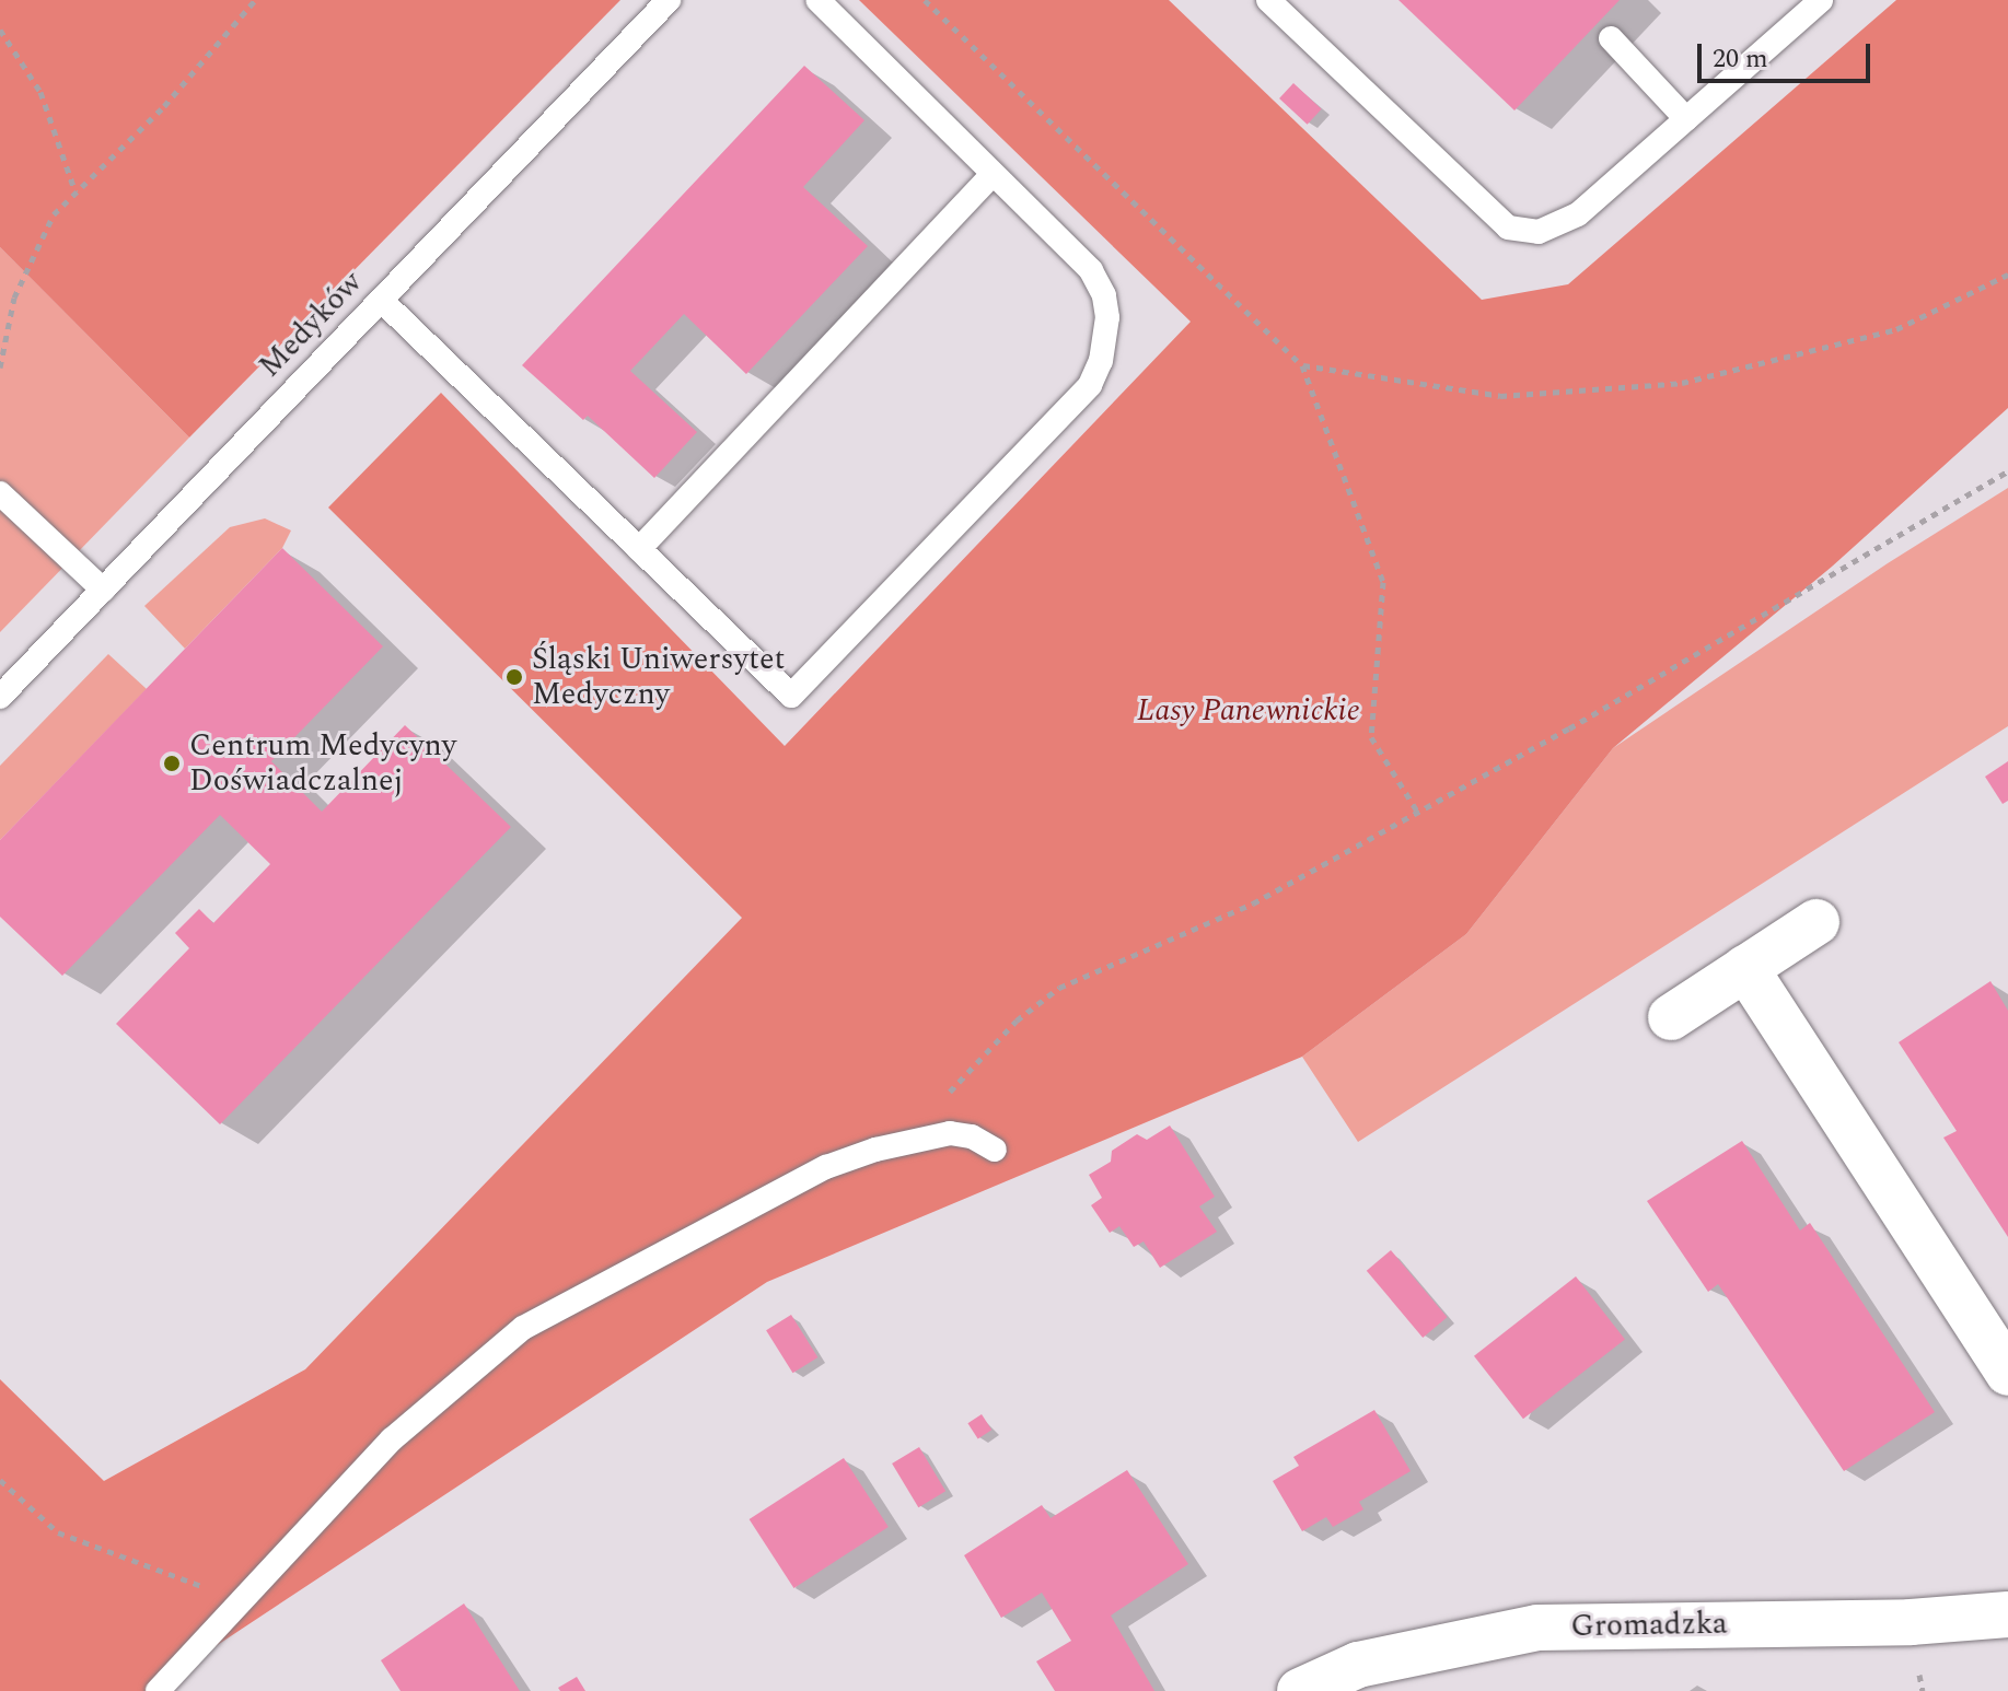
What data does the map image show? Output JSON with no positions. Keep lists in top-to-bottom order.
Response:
{
  "streets": {
    "street": ["Gromadzka"],
    "lane": ["Medyków"]
  },
  "parks": ["Lasy Panewnickie"],
  "places": ["Śląski Uniwersytet Medyczny", "Centrum Medycyny Doświadczalnej"],
  "scale_bar": "20 m"
}
